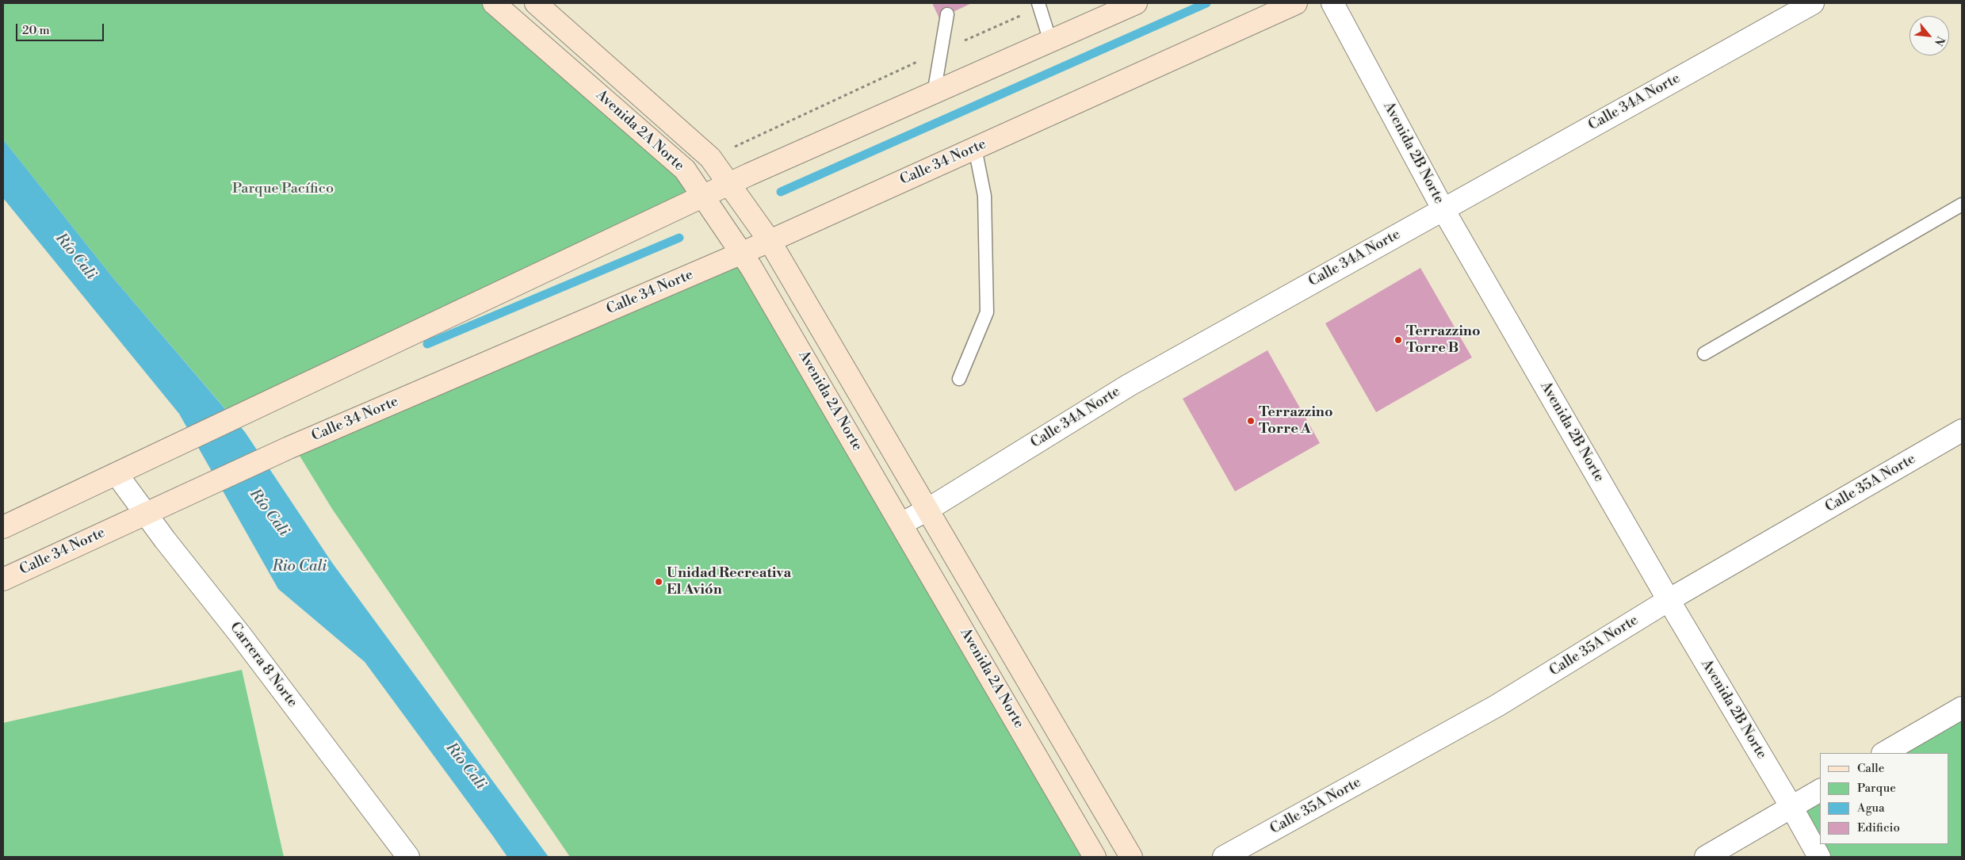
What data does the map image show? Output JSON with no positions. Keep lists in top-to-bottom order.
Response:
{
  "streets": {
    "main road": ["Avenida 2A Norte", "Calle 34 Norte"],
    "street": [
      "Calle 34A Norte",
      "Avenida 2B Norte",
      "Calle 35A Norte",
      "Carrera 8 Norte"
    ]
  },
  "crossings": [
    ["Calle 34A Norte", "Avenida 2A Norte"],
    ["Calle 34A Norte", "Avenida 2B Norte"],
    ["Avenida 2A Norte", "Calle 34 Norte"],
    ["Avenida 2B Norte", "Calle 35A Norte"],
    ["Calle 34 Norte", "Carrera 8 Norte"]
  ],
  "water": ["Río Cali", "Rio Cali"],
  "parks": ["Parque Pacífico"],
  "places": ["Terrazzino Torre B", "Terrazzino Torre A", "Unidad Recreativa El Avión"],
  "legend": [
    "Calle",
    "Parque",
    "Agua",
    "Edificio"
  ],
  "scale_bar": "20 m",
  "north": "bottom right"
}
